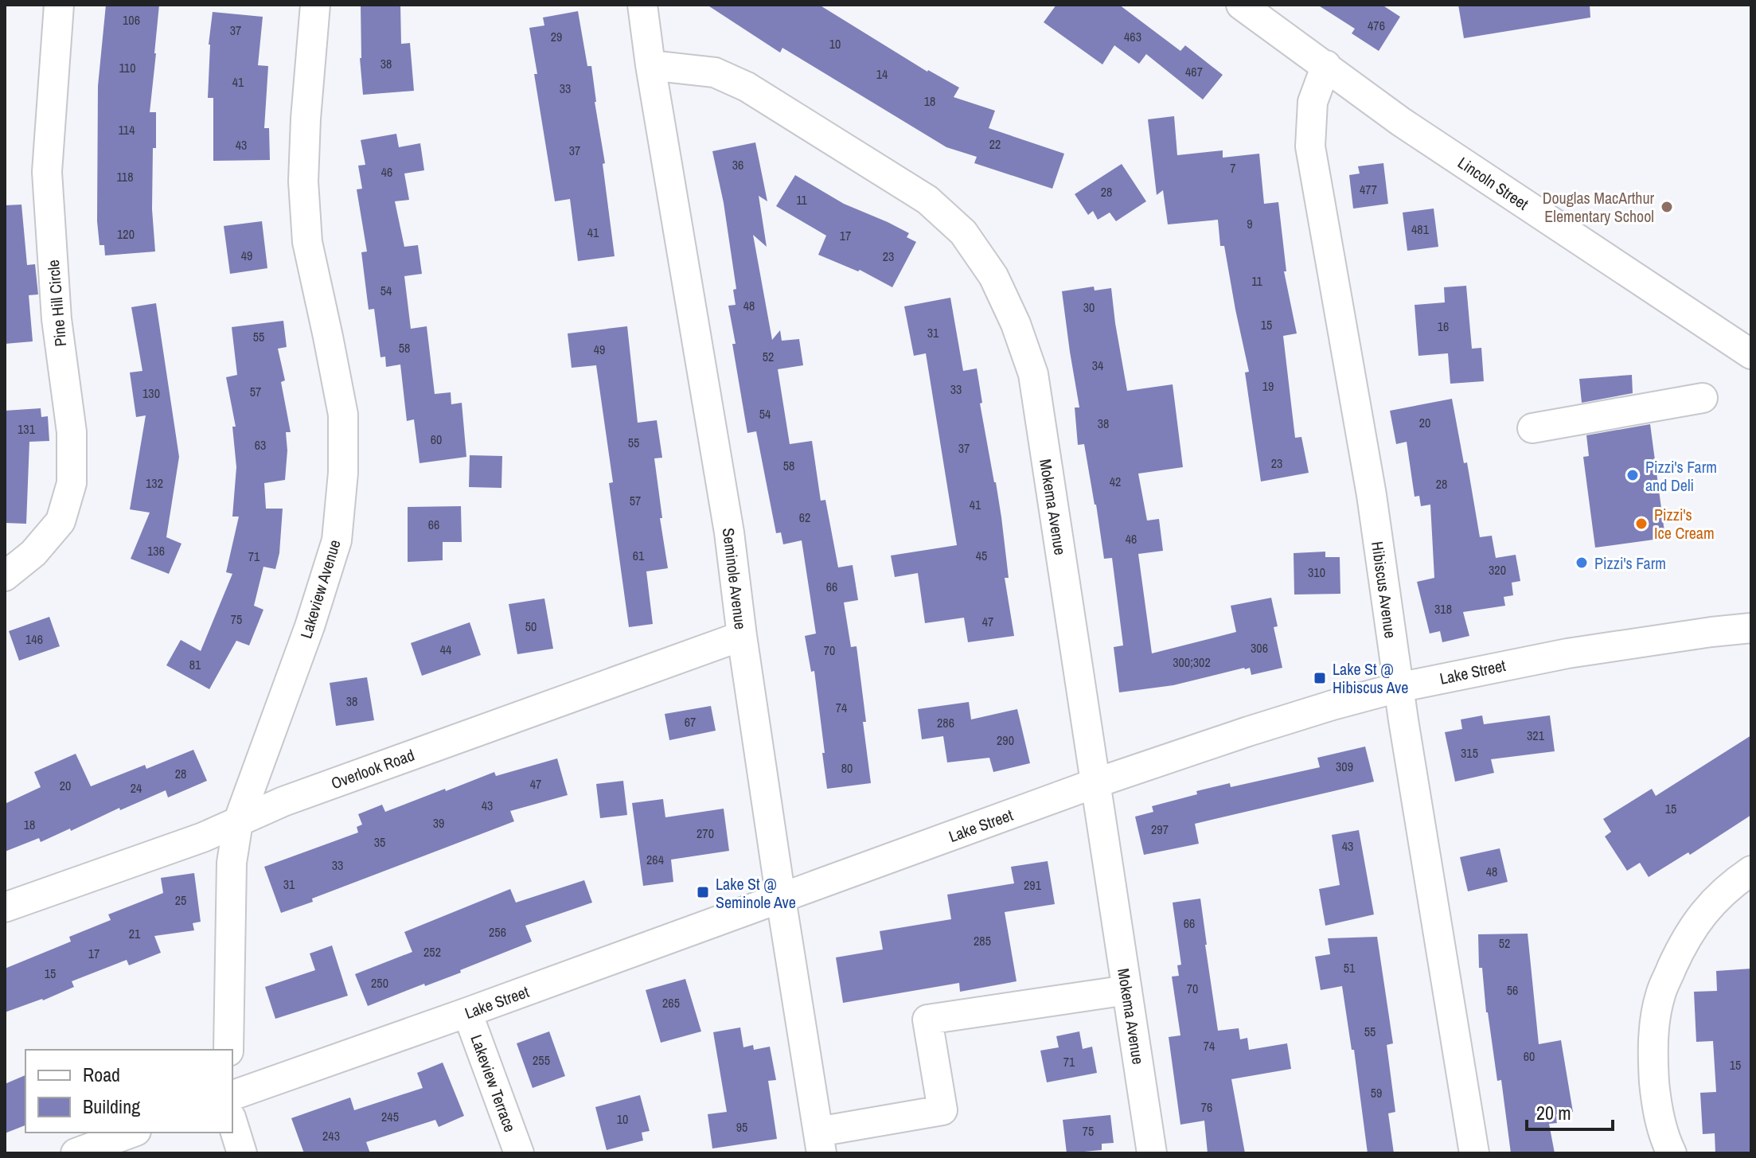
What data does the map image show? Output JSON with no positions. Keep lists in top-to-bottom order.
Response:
{
  "streets": {
    "street": [
      "Lincoln Street",
      "Pine Hill Circle",
      "Mokema Avenue",
      "Seminole Avenue",
      "Lakeview Avenue",
      "Hibiscus Avenue",
      "Lake Street",
      "Overlook Road",
      "Lakeview Terrace"
    ]
  },
  "crossings": [
    ["Lincoln Street", "Hibiscus Avenue"],
    ["Mokema Avenue", "Seminole Avenue"],
    ["Mokema Avenue", "Lake Street"],
    ["Seminole Avenue", "Lake Street"],
    ["Seminole Avenue", "Overlook Road"],
    ["Lakeview Avenue", "Overlook Road"],
    ["Hibiscus Avenue", "Lake Street"],
    ["Lake Street", "Lakeview Terrace"]
  ],
  "places": {
    "other": [
      "Douglas MacArthur Elementary School",
      "Pizzi's Farm and Deli",
      "Pizzi's Ice Cream",
      "Pizzi's Farm"
    ],
    "transit": ["Lake St @ Hibiscus Ave", "Lake St @ Seminole Ave"]
  },
  "house_numbers": [
    "106",
    "476",
    "37",
    "29",
    "463",
    "10",
    "38",
    "110",
    "467",
    "14",
    "41",
    "33",
    "18",
    "114",
    "22",
    "43",
    "37",
    "36",
    "7",
    "46",
    "118",
    "477",
    "28",
    "11",
    "9",
    "481",
    "41",
    "120",
    "17",
    "49",
    "23",
    "11",
    "54",
    "48",
    "30",
    "15",
    "16",
    "31",
    "55",
    "58",
    "49",
    "52",
    "34",
    "19",
    "33",
    "57",
    "130",
    "54",
    "20",
    "38",
    "131",
    "60",
    "55",
    "63",
    "37",
    "23",
    "58",
    "42",
    "132",
    "28",
    "57",
    "41",
    "62",
    "66",
    "46",
    "136",
    "61",
    "45",
    "71",
    "320",
    "310",
    "66",
    "318",
    "75",
    "47",
    "50",
    "146",
    "306",
    "44",
    "70",
    "300;302",
    "81",
    "38",
    "74",
    "67",
    "286",
    "321",
    "290",
    "315",
    "309",
    "80",
    "28",
    "47",
    "20",
    "24",
    "43",
    "15",
    "39",
    "18",
    "297",
    "270",
    "35",
    "43",
    "264",
    "33",
    "48",
    "31",
    "291",
    "25",
    "66",
    "256",
    "21",
    "285",
    "52",
    "252",
    "17",
    "51",
    "15",
    "250",
    "70",
    "56",
    "265",
    "55",
    "74",
    "60",
    "255",
    "71",
    "15",
    "59",
    "76",
    "245",
    "10",
    "95",
    "75",
    "243"
  ],
  "legend": ["Road", "Building"],
  "scale_bar": "20 m"
}
